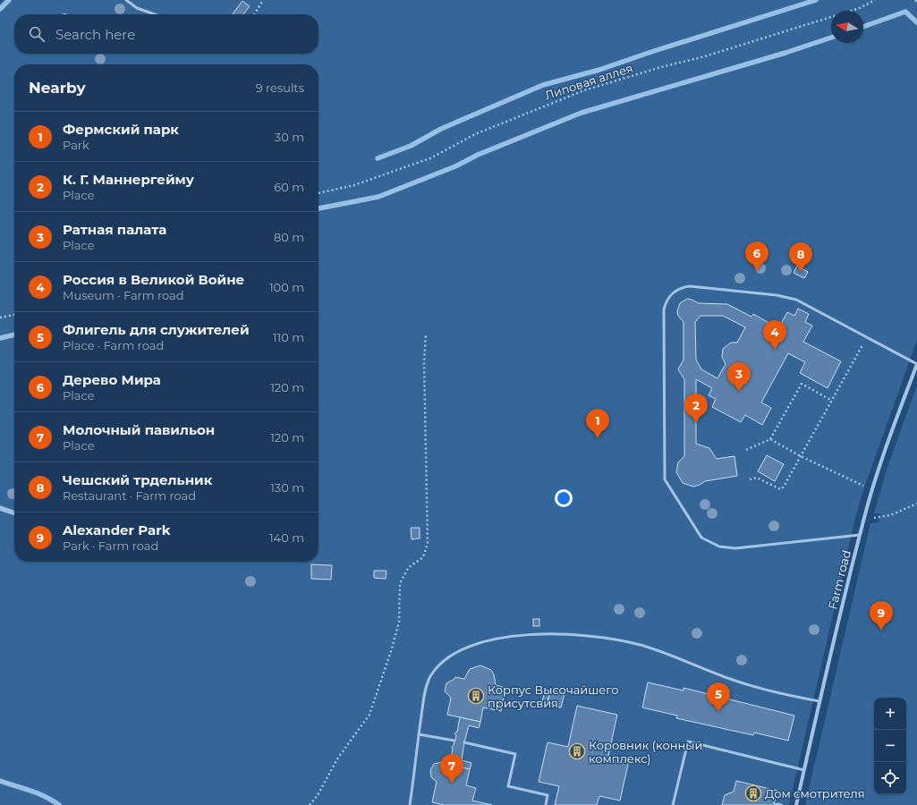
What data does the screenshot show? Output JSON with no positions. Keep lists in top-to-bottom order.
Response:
{
  "streets": {
    "street": ["Farm road"],
    "path": ["Липовая аллея"]
  },
  "places": {
    "building": ["Корпус Высочайшего присутсвия", "Коровник (конный комплекс)", "Дом смотрителя"]
  },
  "north": "left",
  "page": {
    "search": "Search here",
    "heading": ["Nearby", "9 results"],
    "list": [
      {
        "mark": "1",
        "name": "Фермский парк",
        "note": "Park",
        "value": "30 m"
      },
      {
        "mark": "2",
        "name": "К. Г. Маннергейму",
        "note": "Place",
        "value": "60 m"
      },
      {
        "mark": "3",
        "name": "Ратная палата",
        "note": "Place",
        "value": "80 m"
      },
      {
        "mark": "4",
        "name": "Россия в Великой Войне",
        "note": "Museum · Farm road",
        "value": "100 m"
      },
      {
        "mark": "5",
        "name": "Флигель для служителей",
        "note": "Place · Farm road",
        "value": "110 m"
      },
      {
        "mark": "6",
        "name": "Дерево Мира",
        "note": "Place",
        "value": "120 m"
      },
      {
        "mark": "7",
        "name": "Молочный павильон",
        "note": "Place",
        "value": "120 m"
      },
      {
        "mark": "8",
        "name": "Чешский трдельник",
        "note": "Restaurant · Farm road",
        "value": "130 m"
      },
      {
        "mark": "9",
        "name": "Alexander Park",
        "note": "Park · Farm road",
        "value": "140 m"
      }
    ],
    "pins": [
      "6",
      "8",
      "4",
      "3",
      "2",
      "1",
      "9",
      "5",
      "7"
    ],
    "map_buttons": ["+", "−"]
  }
}
